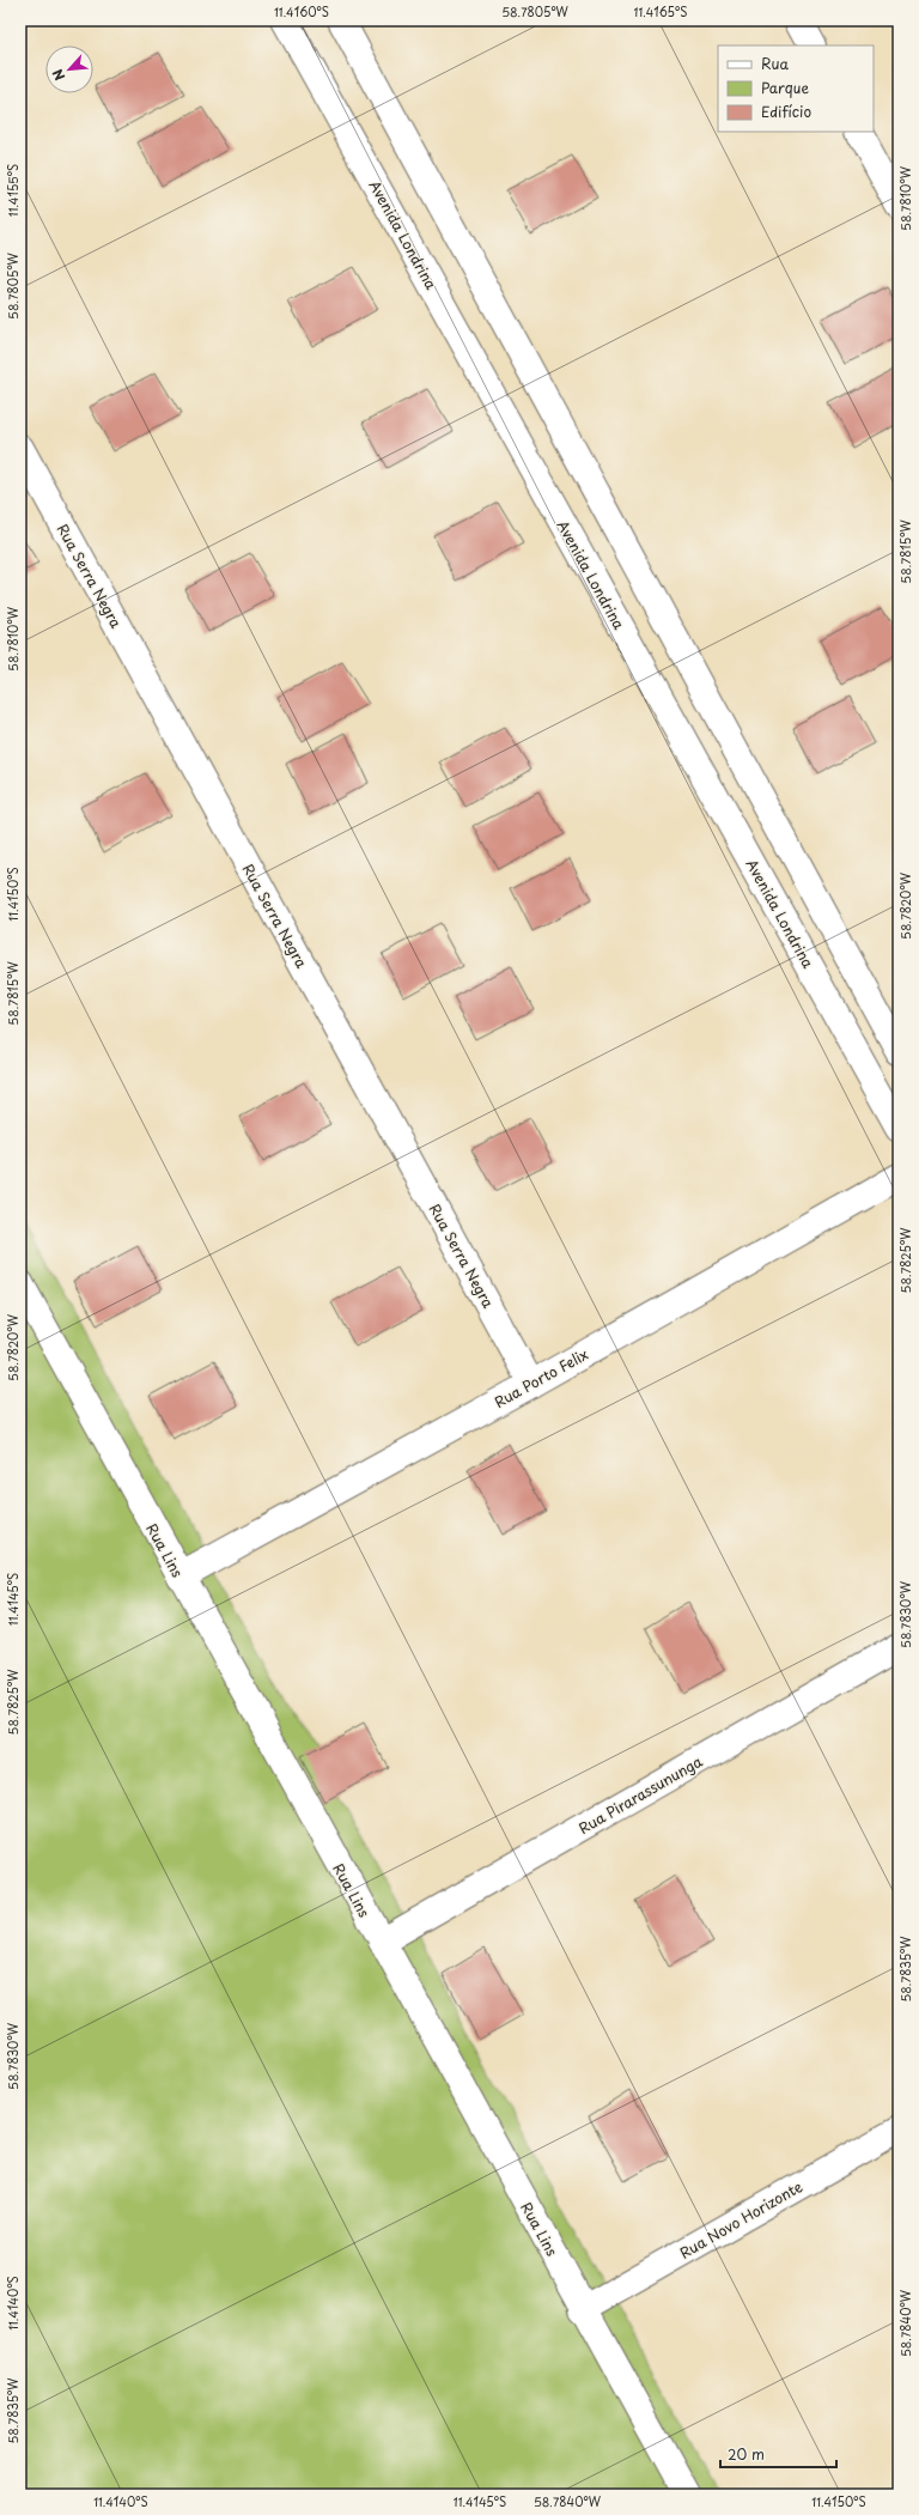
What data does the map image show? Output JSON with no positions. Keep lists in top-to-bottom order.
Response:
{
  "streets": {
    "street": [
      "Avenida Londrina",
      "Rua Serra Negra",
      "Rua Porto Felix",
      "Rua Lins",
      "Rua Pirarassununga",
      "Rua Novo Horizonte"
    ]
  },
  "crossings": [
    ["Rua Serra Negra", "Rua Porto Felix"],
    ["Rua Porto Felix", "Rua Lins"],
    ["Rua Lins", "Rua Pirarassununga"],
    ["Rua Lins", "Rua Novo Horizonte"]
  ],
  "legend": ["Rua", "Parque", "Edifício"],
  "scale_bar": "20 m",
  "north": "bottom left",
  "coordinates": [
    "11.4160°S",
    "58.7805°W",
    "11.4165°S",
    "11.4155°S",
    "58.7810°W",
    "58.7815°W",
    "11.4150°S",
    "58.7820°W",
    "58.7825°W",
    "11.4145°S",
    "58.7830°W",
    "58.7835°W",
    "11.4140°S",
    "58.7840°W"
  ]
}
